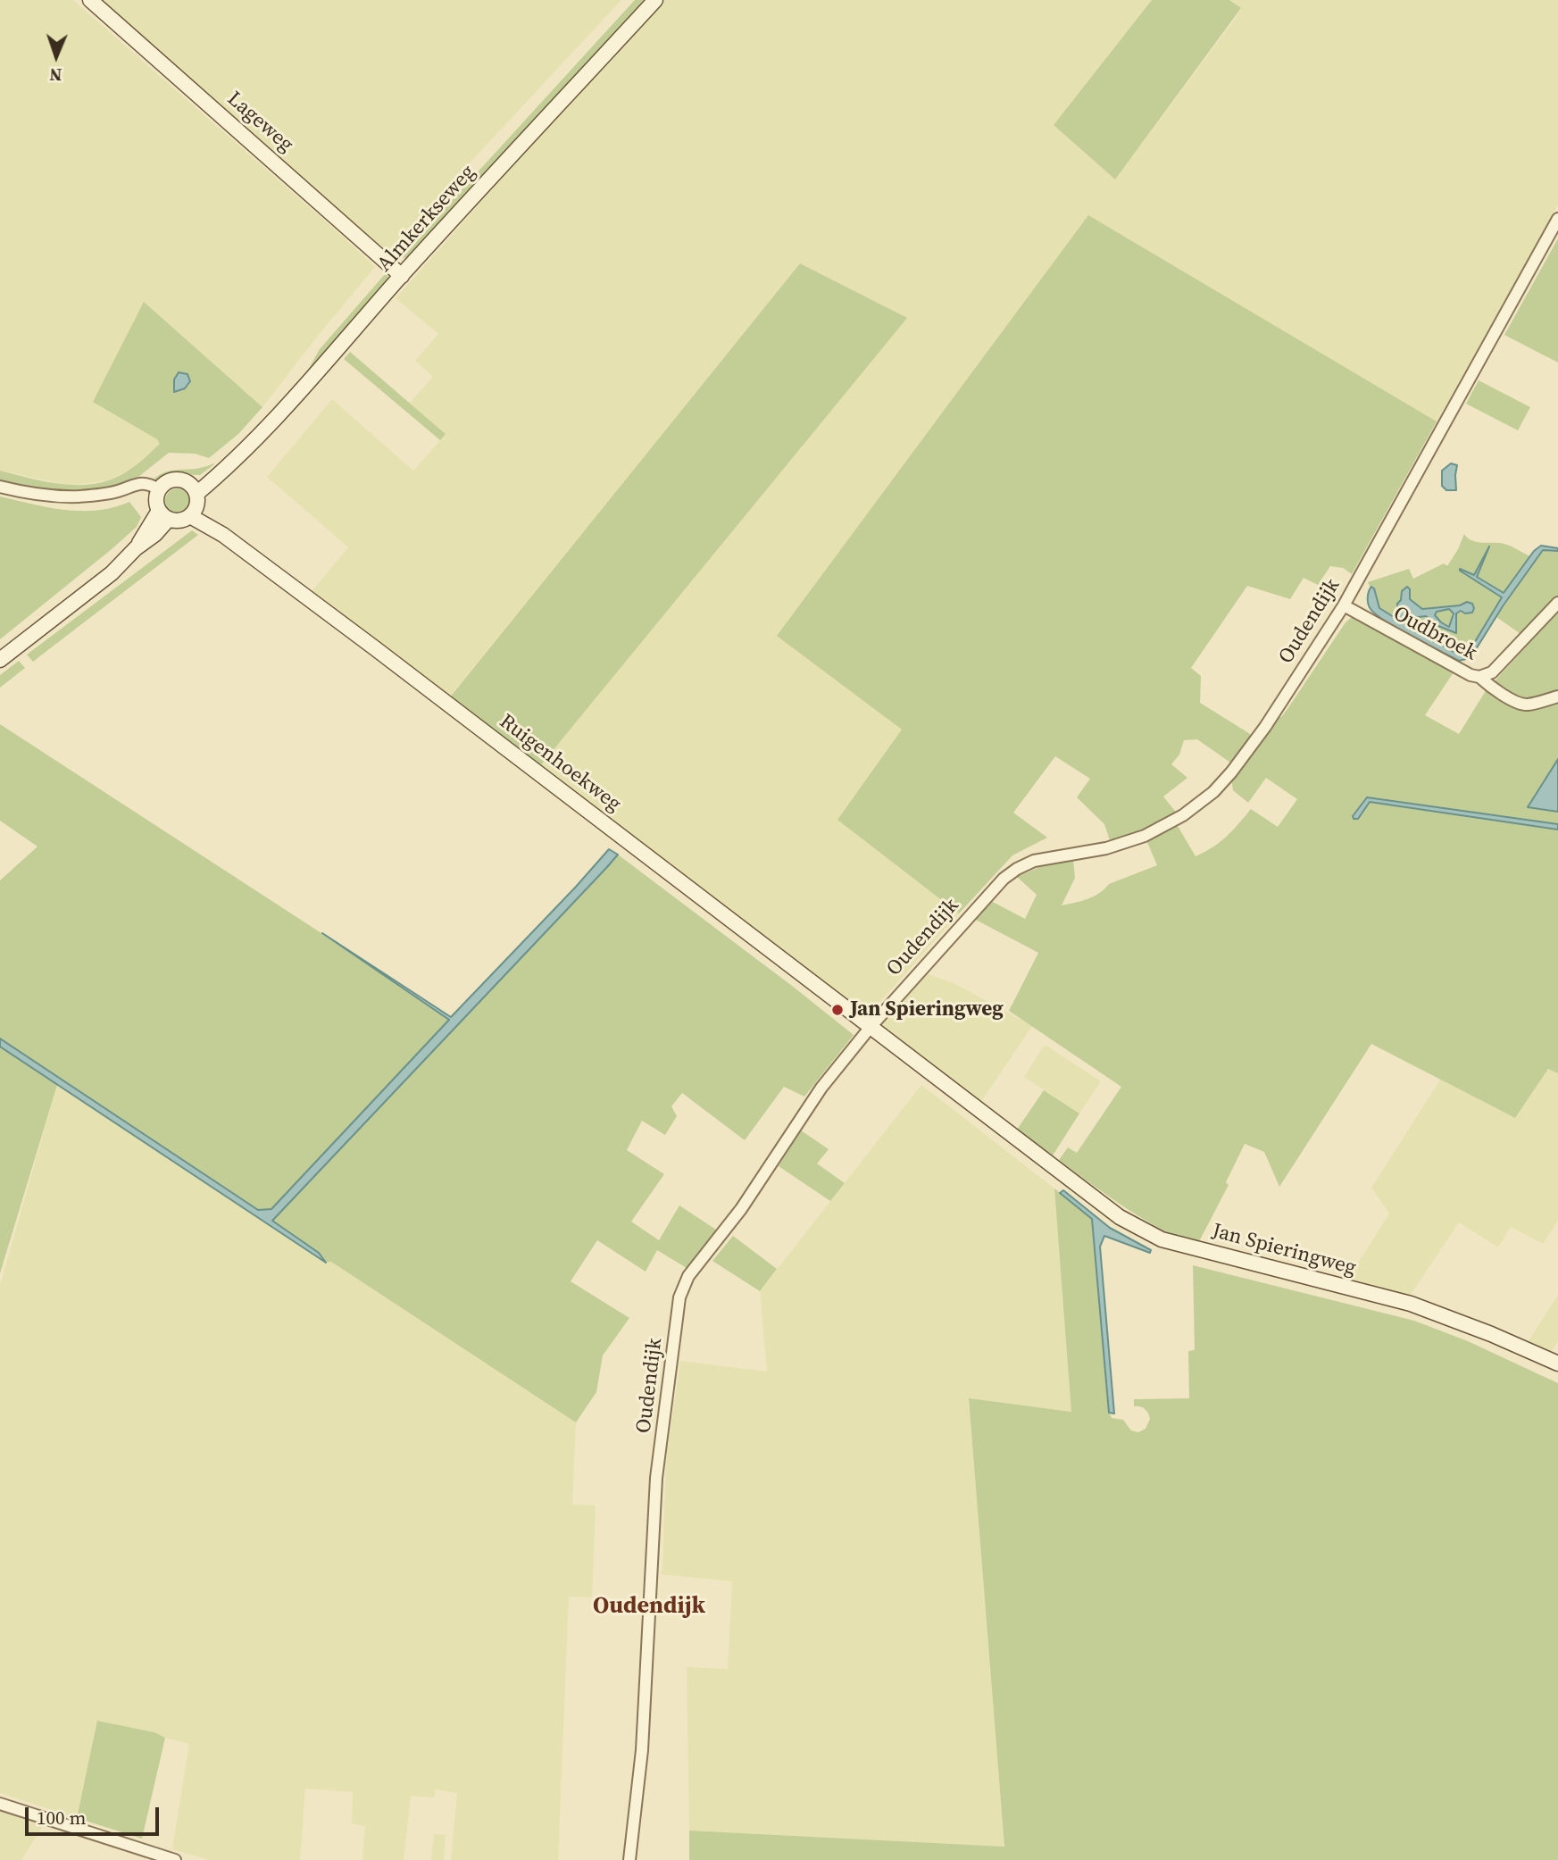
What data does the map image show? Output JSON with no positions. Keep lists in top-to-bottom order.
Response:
{
  "streets": {
    "street": [
      "Lageweg",
      "Almkerkseweg",
      "Oudendijk",
      "Oudbroek",
      "Ruigenhoekweg",
      "Jan Spieringweg"
    ]
  },
  "crossings": [
    ["Lageweg", "Almkerkseweg"],
    ["Almkerkseweg", "Ruigenhoekweg"],
    ["Oudendijk", "Oudbroek"],
    ["Oudendijk", "Ruigenhoekweg"],
    ["Oudendijk", "Jan Spieringweg"],
    ["Ruigenhoekweg", "Jan Spieringweg"]
  ],
  "districts": ["Oudendijk"],
  "places": ["Jan Spieringweg"],
  "scale_bar": "100 m",
  "north": "bottom"
}
